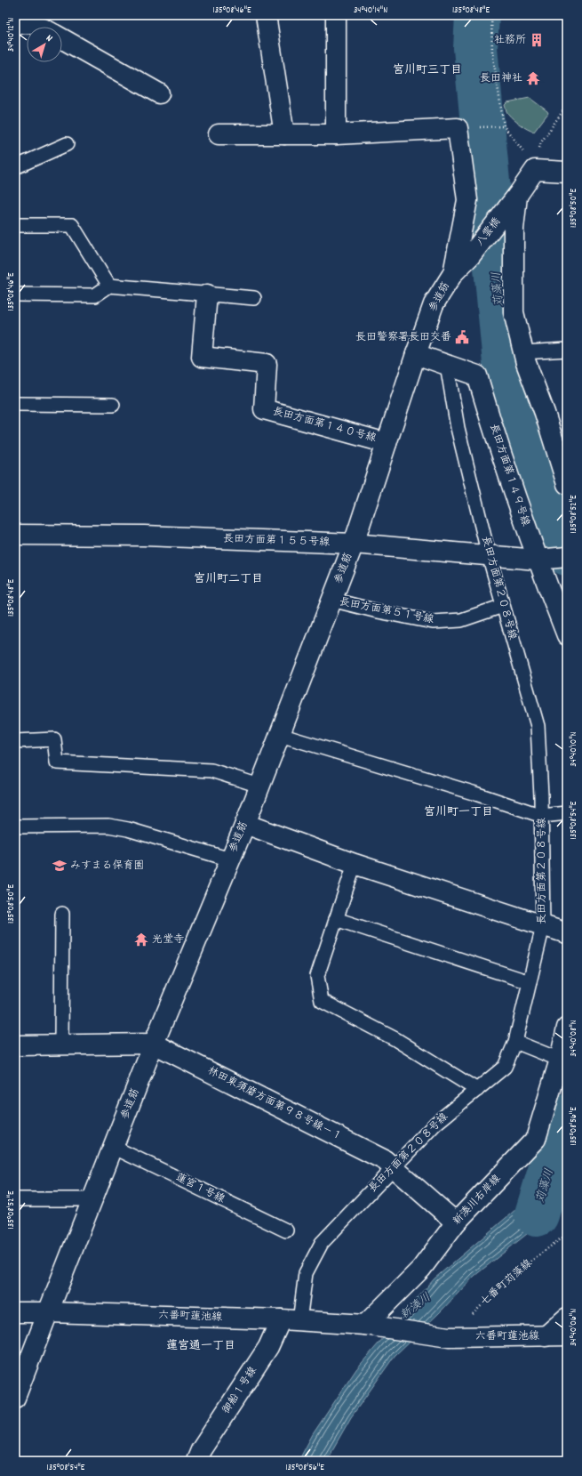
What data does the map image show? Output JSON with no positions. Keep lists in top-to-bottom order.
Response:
{
  "streets": {
    "street": [
      "八雲橋",
      "参道筋",
      "長田方面第１４０号線",
      "長田方面第１４９号線",
      "長田方面第１５５号線",
      "林田東須磨方面第９８号線－１",
      "新湊川右岸線",
      "六番町蓮池線",
      "御船１号線"
    ],
    "lane": ["長田方面第２０８号線", "長田方面第５１号線", "蓮宮１号線"],
    "path": ["七番町苅藻線"]
  },
  "crossings": [
    ["八雲橋", "参道筋"],
    ["参道筋", "長田方面第１４０号線"],
    ["参道筋", "長田方面第１４９号線"],
    ["参道筋", "長田方面第１５５号線"],
    ["参道筋", "長田方面第５１号線"],
    ["参道筋", "林田東須磨方面第９８号線－１"],
    ["参道筋", "蓮宮１号線"],
    ["参道筋", "六番町蓮池線"],
    ["長田方面第１４９号線", "長田方面第１５５号線"],
    ["長田方面第１４９号線", "長田方面第２０８号線"],
    ["長田方面第１５５号線", "長田方面第２０８号線"],
    ["長田方面第２０８号線", "長田方面第５１号線"],
    ["長田方面第２０８号線", "林田東須磨方面第９８号線－１"],
    ["長田方面第２０８号線", "六番町蓮池線"],
    ["長田方面第２０８号線", "御船１号線"],
    ["林田東須磨方面第９８号線－１", "新湊川右岸線"],
    ["新湊川右岸線", "六番町蓮池線"],
    ["七番町苅藻線", "六番町蓮池線"],
    ["六番町蓮池線", "御船１号線"]
  ],
  "districts": [
    "宮川町三丁目",
    "宮川町二丁目",
    "宮川町一丁目",
    "蓮宮通一丁目"
  ],
  "water": ["苅藻川", "新湊川"],
  "places": {
    "building": ["社務所"],
    "temple": ["長田神社", "光堂寺"],
    "public building": ["長田警察署長田交番"],
    "school or university": ["みすまる保育園"]
  },
  "north": "top right",
  "coordinates": [
    "135°08'46\"E",
    "34°40'14\"N",
    "135°08'48\"E",
    "34°40'12\"N",
    "135°08'50\"E",
    "135°08'52\"E",
    "34°40'10\"N",
    "135°08'54\"E",
    "34°40'08\"N",
    "135°08'56\"E",
    "34°40'06\"N"
  ]
}
